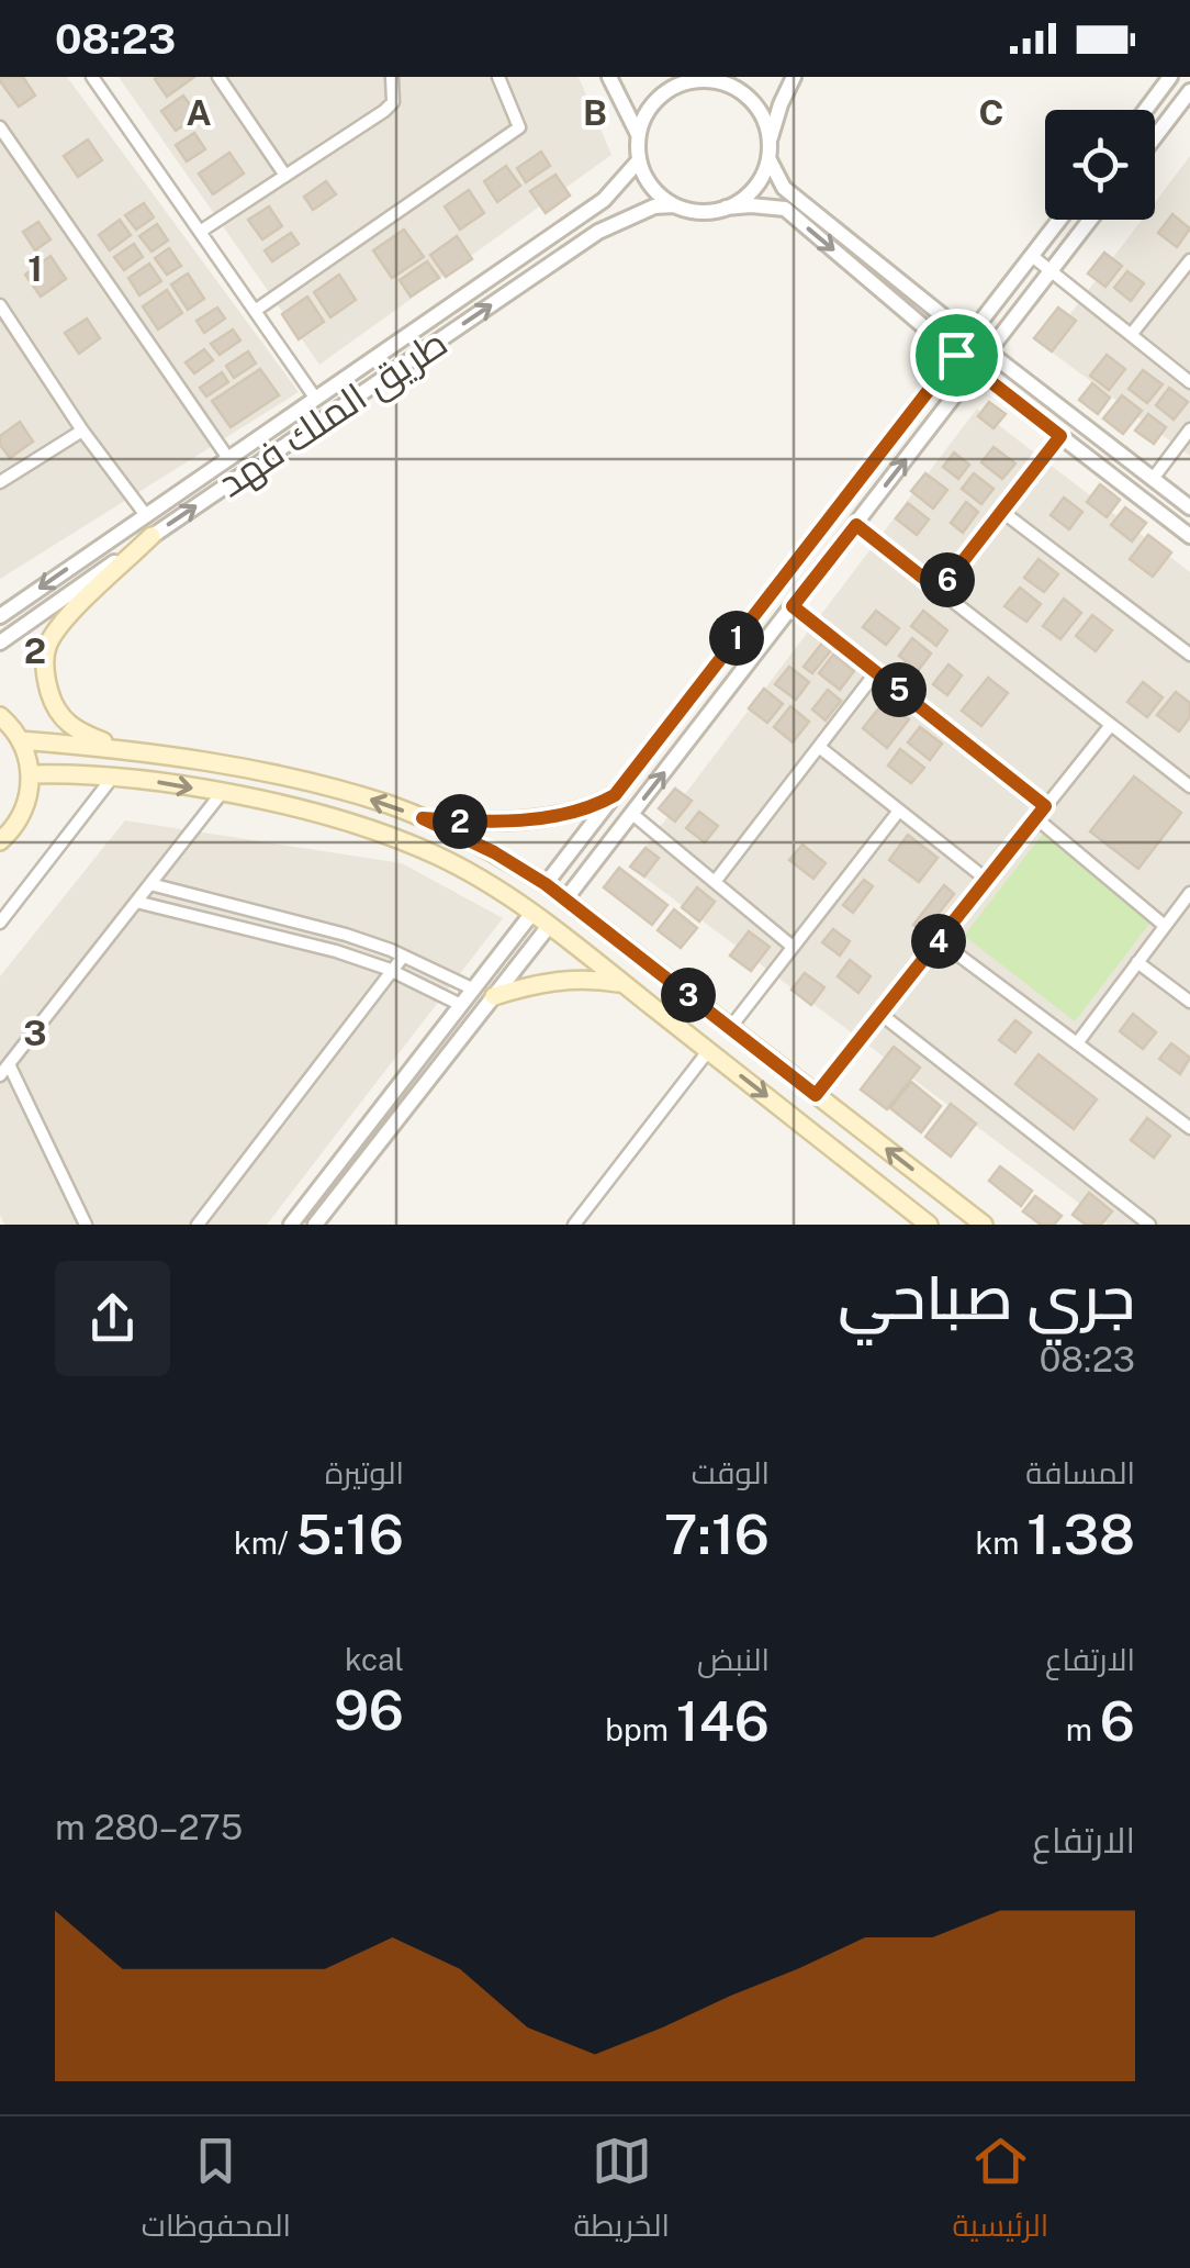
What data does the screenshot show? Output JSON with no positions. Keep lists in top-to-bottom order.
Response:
{
  "streets": {
    "street": ["طريق الملك فهد"]
  },
  "page": {
    "status": "08:23",
    "pins": [
      "6",
      "1",
      "5",
      "2",
      "4",
      "3"
    ],
    "heading": ["جري صباحي", "08:23"],
    "stats": [
      ["المسافة", "1.38 km"],
      ["الوقت", "7:16"],
      ["الوتيرة", "5:16 /km"],
      ["الارتفاع", "6 m"],
      ["النبض", "146 bpm"],
      ["kcal", "96"]
    ],
    "chart": ["الارتفاع", "275–280 m"],
    "tabs": ["الرئيسية", "الخريطة", "المحفوظات"]
  },
  "grid": {
    "columns": ["A", "B", "C"],
    "rows": ["1", "2", "3"]
  }
}
